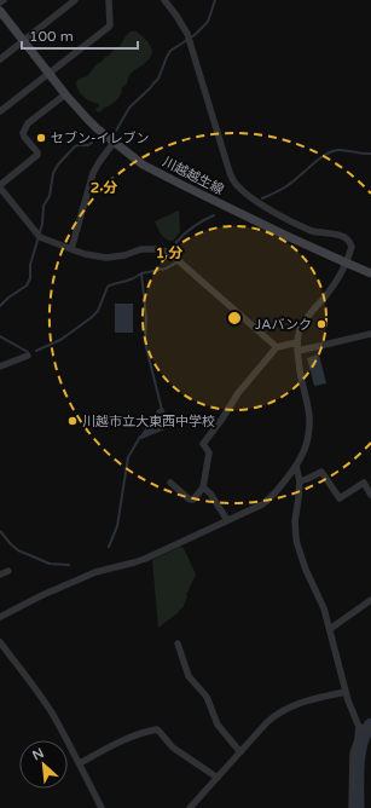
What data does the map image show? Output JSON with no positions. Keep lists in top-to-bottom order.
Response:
{
  "streets": {
    "main road": ["川越越生線"]
  },
  "places": ["セブン-イレブン", "JAバンク", "川越市立大東西中学校"],
  "scale_bar": "100 m",
  "north": "top left",
  "rings": ["2 分", "1 分"]
}
